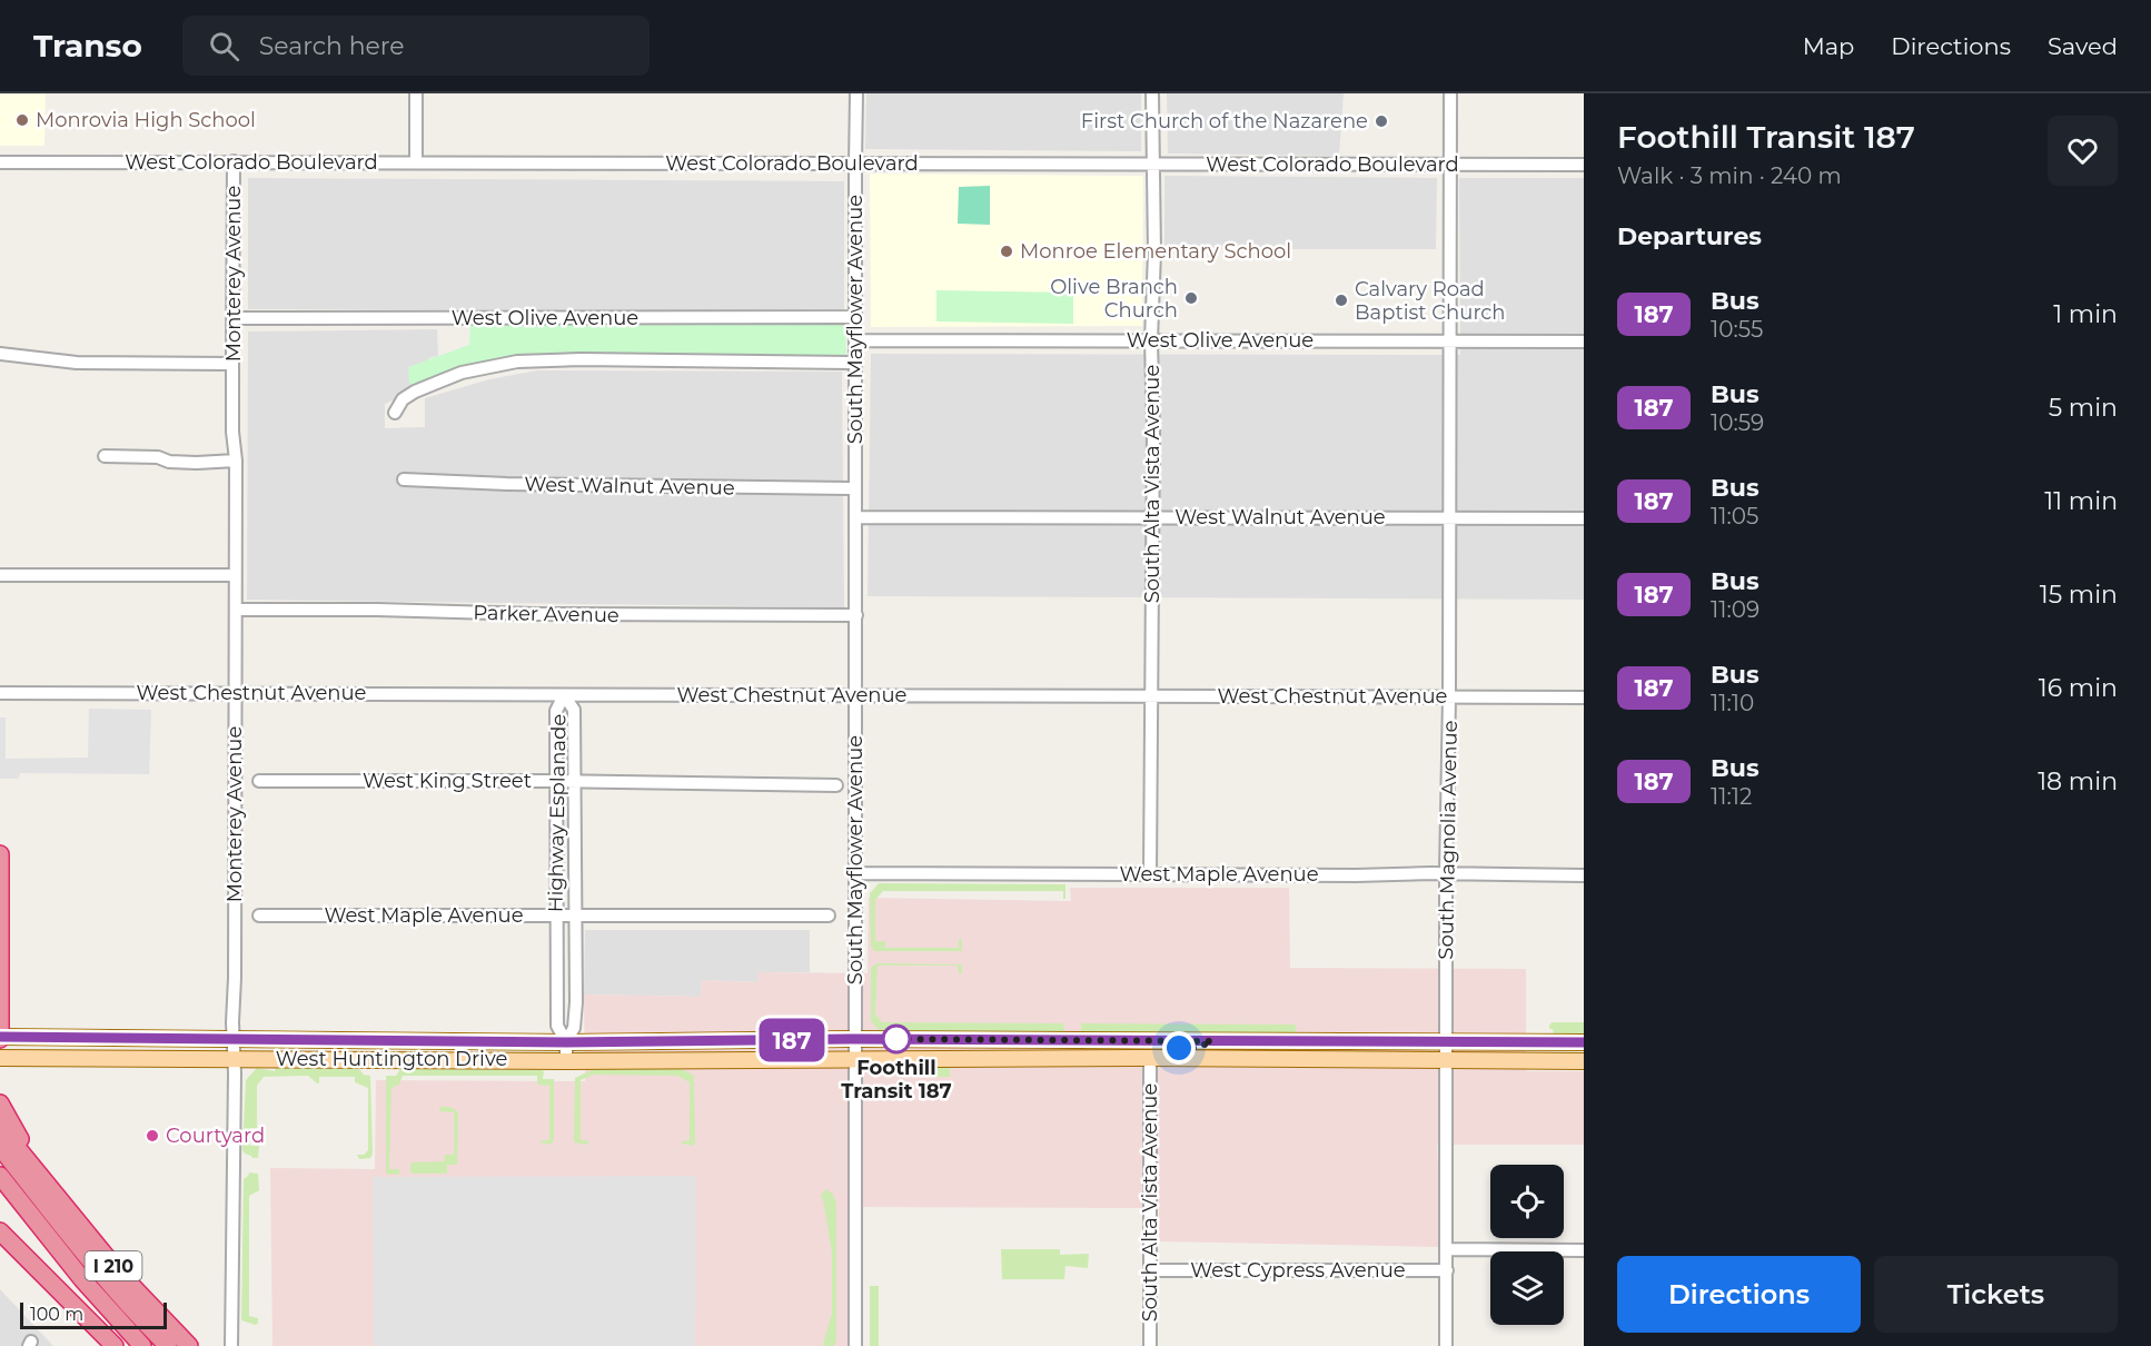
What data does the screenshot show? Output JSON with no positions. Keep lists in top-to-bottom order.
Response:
{
  "streets": {
    "highway": ["I 210"],
    "main road": ["West Huntington Drive"],
    "street": [
      "West Colorado Boulevard",
      "Monterey Avenue",
      "West Olive Avenue",
      "South Mayflower Avenue",
      "South Alta Vista Avenue",
      "West Walnut Avenue",
      "Parker Avenue",
      "West Chestnut Avenue",
      "West King Street",
      "Highway Esplanade",
      "South Magnolia Avenue",
      "West Maple Avenue",
      "West Cypress Avenue"
    ]
  },
  "crossings": [
    ["West Colorado Boulevard", "Monterey Avenue"],
    ["West Colorado Boulevard", "South Mayflower Avenue"],
    ["West Colorado Boulevard", "South Alta Vista Avenue"],
    ["West Colorado Boulevard", "South Magnolia Avenue"],
    ["Monterey Avenue", "West Olive Avenue"],
    ["Monterey Avenue", "Parker Avenue"],
    ["Monterey Avenue", "West Chestnut Avenue"],
    ["Monterey Avenue", "West Huntington Drive"],
    ["West Olive Avenue", "South Mayflower Avenue"],
    ["West Olive Avenue", "South Alta Vista Avenue"],
    ["West Olive Avenue", "South Magnolia Avenue"],
    ["South Mayflower Avenue", "West Walnut Avenue"],
    ["South Mayflower Avenue", "Parker Avenue"],
    ["South Mayflower Avenue", "West Chestnut Avenue"],
    ["South Mayflower Avenue", "West Maple Avenue"],
    ["South Mayflower Avenue", "West Huntington Drive"],
    ["South Alta Vista Avenue", "West Walnut Avenue"],
    ["South Alta Vista Avenue", "West Chestnut Avenue"],
    ["South Alta Vista Avenue", "West Maple Avenue"],
    ["South Alta Vista Avenue", "West Huntington Drive"],
    ["South Alta Vista Avenue", "West Cypress Avenue"],
    ["West Walnut Avenue", "South Magnolia Avenue"],
    ["West Chestnut Avenue", "Highway Esplanade"],
    ["West Chestnut Avenue", "South Magnolia Avenue"],
    ["West King Street", "Highway Esplanade"],
    ["Highway Esplanade", "West Maple Avenue"],
    ["Highway Esplanade", "West Huntington Drive"],
    ["South Magnolia Avenue", "West Maple Avenue"],
    ["South Magnolia Avenue", "West Huntington Drive"],
    ["South Magnolia Avenue", "West Cypress Avenue"]
  ],
  "places": [
    "Monrovia High School",
    "First Church of the Nazarene",
    "Monroe Elementary School",
    "Olive Branch Church",
    "Calvary Road Baptist Church",
    "Foothill Transit 187",
    "Courtyard"
  ],
  "lines": ["bus line 187"],
  "scale_bar": "100 m",
  "page": {
    "header": "Transo",
    "search": "Search here",
    "nav": ["Map", "Directions", "Saved"],
    "on_map": "187",
    "heading": [
      ["Foothill Transit 187", "Walk · 3 min · 240 m"],
      "Departures"
    ],
    "list": [
      {
        "mark": "187",
        "name": "Bus",
        "note": "10:55",
        "value": "1 min"
      },
      {
        "mark": "187",
        "name": "Bus",
        "note": "10:59",
        "value": "5 min"
      },
      {
        "mark": "187",
        "name": "Bus",
        "note": "11:05",
        "value": "11 min"
      },
      {
        "mark": "187",
        "name": "Bus",
        "note": "11:09",
        "value": "15 min"
      },
      {
        "mark": "187",
        "name": "Bus",
        "note": "11:10",
        "value": "16 min"
      },
      {
        "mark": "187",
        "name": "Bus",
        "note": "11:12",
        "value": "18 min"
      }
    ],
    "buttons": ["Directions", "Tickets"],
    "scale": "100 m"
  }
}
